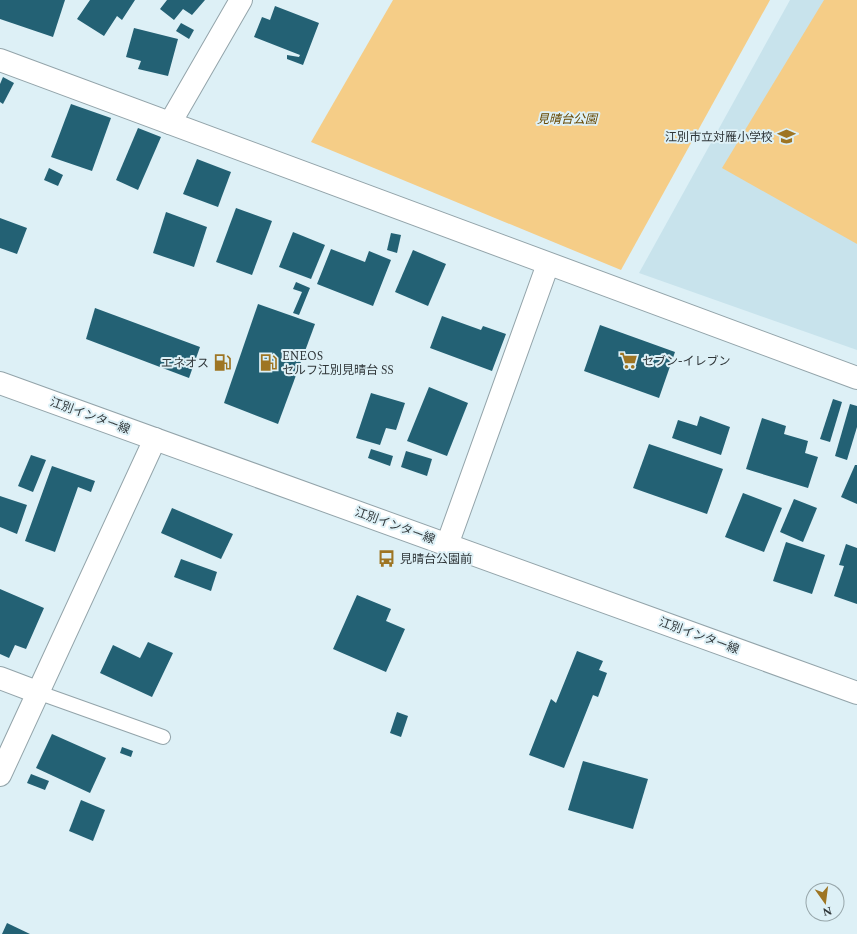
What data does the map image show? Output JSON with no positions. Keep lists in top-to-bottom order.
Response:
{
  "streets": {
    "street": ["江別インター線"]
  },
  "parks": ["見晴台公園"],
  "places": {
    "school or university": ["江別市立対雁小学校"],
    "supermarket": ["セブン-イレブン"],
    "fuel station": ["エネオス", "ENEOS セルフ江別見晴台 SS"],
    "bus stop": ["見晴台公園前"]
  },
  "north": "bottom"
}
